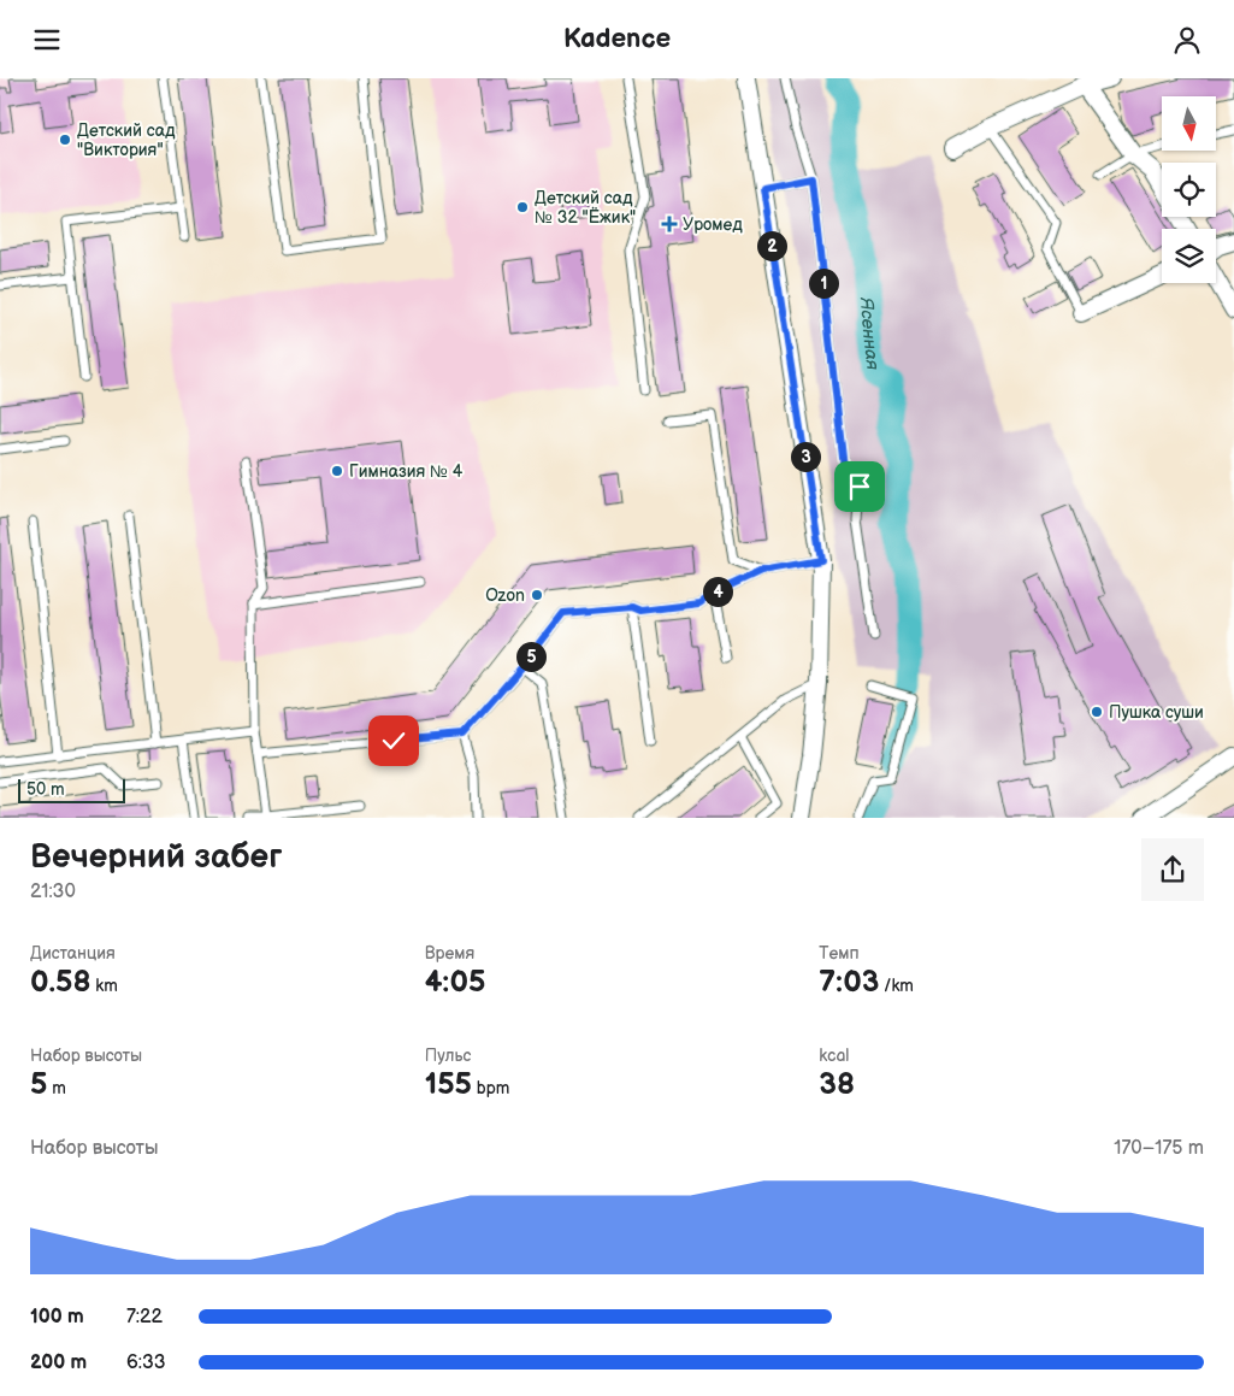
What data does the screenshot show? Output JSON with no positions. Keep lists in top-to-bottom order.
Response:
{
  "water": ["Ясенная"],
  "places": {
    "other": [
      "Детский сад \"Виктория\"",
      "Детский сад № 32 \"Ёжик\"",
      "Гимназия № 4",
      "Ozon",
      "Пушка суши"
    ],
    "health": ["Уромед"]
  },
  "scale_bar": "50 m",
  "north": "bottom",
  "page": {
    "header": "Kadence",
    "pins": [
      "2",
      "1",
      "3",
      "4",
      "5"
    ],
    "scale": "50 m",
    "heading": ["Вечерний забег", "21:30"],
    "stats": [
      ["Дистанция", "0.58 km"],
      ["Время", "4:05"],
      ["Темп", "7:03 /km"],
      ["Набор высоты", "5 m"],
      ["Пульс", "155 bpm"],
      ["kcal", "38"]
    ],
    "chart": ["Набор высоты", "170–175 m"],
    "list": [
      {
        "name": "100 m",
        "note": "7:22"
      },
      {
        "name": "200 m",
        "note": "6:33"
      }
    ]
  }
}
